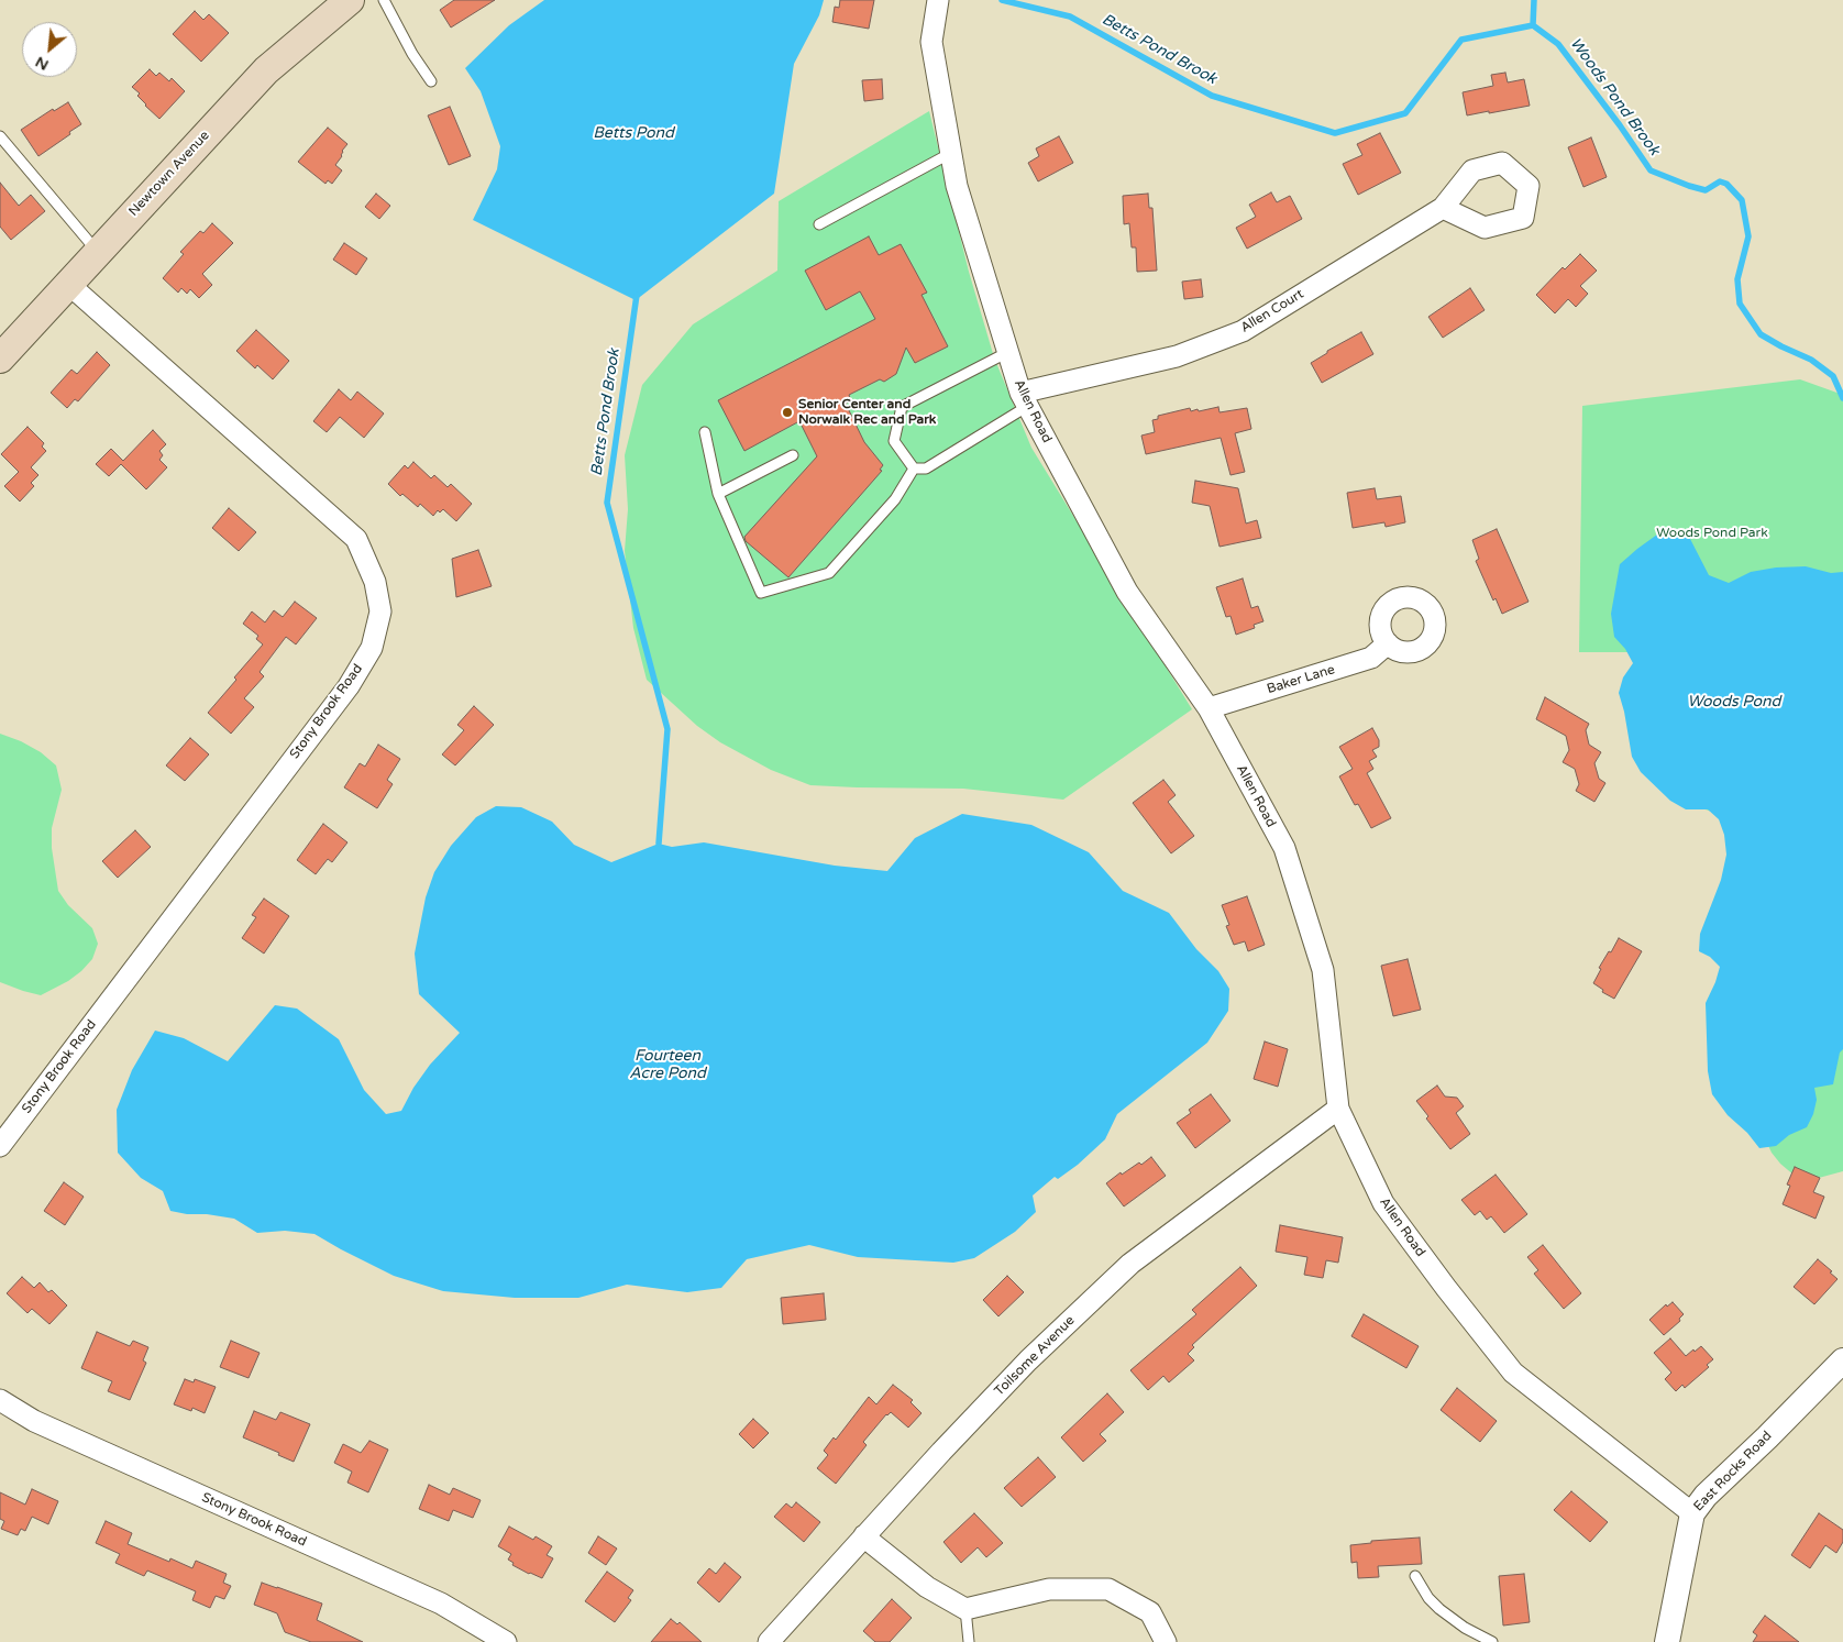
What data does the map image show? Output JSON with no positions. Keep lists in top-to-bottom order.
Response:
{
  "streets": {
    "main road": ["Newtown Avenue"],
    "street": [
      "Allen Court",
      "Allen Road",
      "Baker Lane",
      "Stony Brook Road",
      "Toilsome Avenue",
      "East Rocks Road"
    ]
  },
  "crossings": [
    ["Newtown Avenue", "Stony Brook Road"],
    ["Allen Court", "Allen Road"],
    ["Allen Road", "Baker Lane"],
    ["Allen Road", "Toilsome Avenue"],
    ["Allen Road", "East Rocks Road"]
  ],
  "water": [
    "Betts Pond Brook",
    "Woods Pond Brook",
    "Betts Pond",
    "Woods Pond",
    "Fourteen Acre Pond"
  ],
  "parks": ["Woods Pond Park"],
  "places": ["Senior Center and Norwalk Rec and Park"],
  "north": "bottom left"
}
